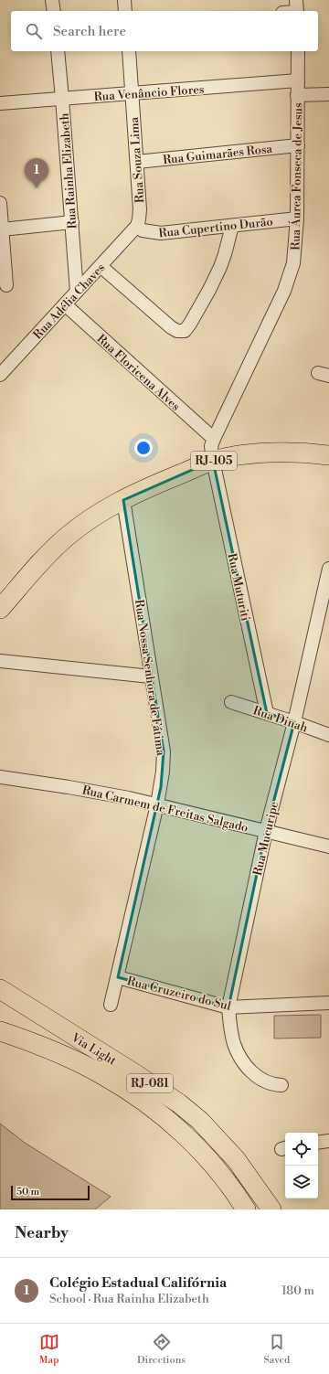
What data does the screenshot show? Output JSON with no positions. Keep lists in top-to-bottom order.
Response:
{
  "streets": {
    "main road": ["RJ-105", "Via Light", "RJ-081"],
    "street": [
      "Rua Venâncio Flores",
      "Rua Guimarães Rosa",
      "Rua Souza Lima",
      "Rua Rainha Elizabeth",
      "Rua Áurea Fonseca de Jesus",
      "Rua Cupertino Durão",
      "Rua Adélia Chaves",
      "Rua Floricena Alves",
      "Rua Muturiti",
      "Rua Nossa Senhora de Fátima",
      "Rua Dinah",
      "Rua Carmem de Freitas Salgado",
      "Rua Mucuripe",
      "Rua Cruzeiro do Sul"
    ]
  },
  "crossings": [
    ["Rua Venâncio Flores", "Rua Souza Lima"],
    ["Rua Venâncio Flores", "Rua Rainha Elizabeth"],
    ["Rua Venâncio Flores", "Rua Áurea Fonseca de Jesus"],
    ["Rua Guimarães Rosa", "Rua Souza Lima"],
    ["Rua Guimarães Rosa", "Rua Áurea Fonseca de Jesus"],
    ["Rua Souza Lima", "Rua Cupertino Durão"],
    ["Rua Souza Lima", "Rua Adélia Chaves"],
    ["Rua Rainha Elizabeth", "Rua Adélia Chaves"],
    ["Rua Áurea Fonseca de Jesus", "Rua Cupertino Durão"],
    ["Rua Áurea Fonseca de Jesus", "Rua Floricena Alves"],
    ["Rua Áurea Fonseca de Jesus", "RJ-105"],
    ["Rua Áurea Fonseca de Jesus", "Rua Muturiti"],
    ["Rua Cupertino Durão", "Rua Adélia Chaves"],
    ["Rua Adélia Chaves", "Rua Floricena Alves"],
    ["RJ-105", "Rua Muturiti"],
    ["RJ-105", "Rua Nossa Senhora de Fátima"],
    ["Rua Muturiti", "Rua Dinah"],
    ["Rua Nossa Senhora de Fátima", "Rua Carmem de Freitas Salgado"],
    ["Rua Nossa Senhora de Fátima", "Rua Cruzeiro do Sul"],
    ["Rua Dinah", "Rua Mucuripe"],
    ["Rua Carmem de Freitas Salgado", "Rua Mucuripe"],
    ["Rua Mucuripe", "Rua Cruzeiro do Sul"]
  ],
  "scale_bar": "50 m",
  "page": {
    "search": "Search here",
    "pins": "1",
    "scale": "50 m",
    "heading": "Nearby",
    "list": [
      {
        "mark": "1",
        "name": "Colégio Estadual Califórnia",
        "note": "School · Rua Rainha Elizabeth",
        "value": "180 m"
      }
    ],
    "nav": ["Map", "Directions", "Saved"]
  }
}
